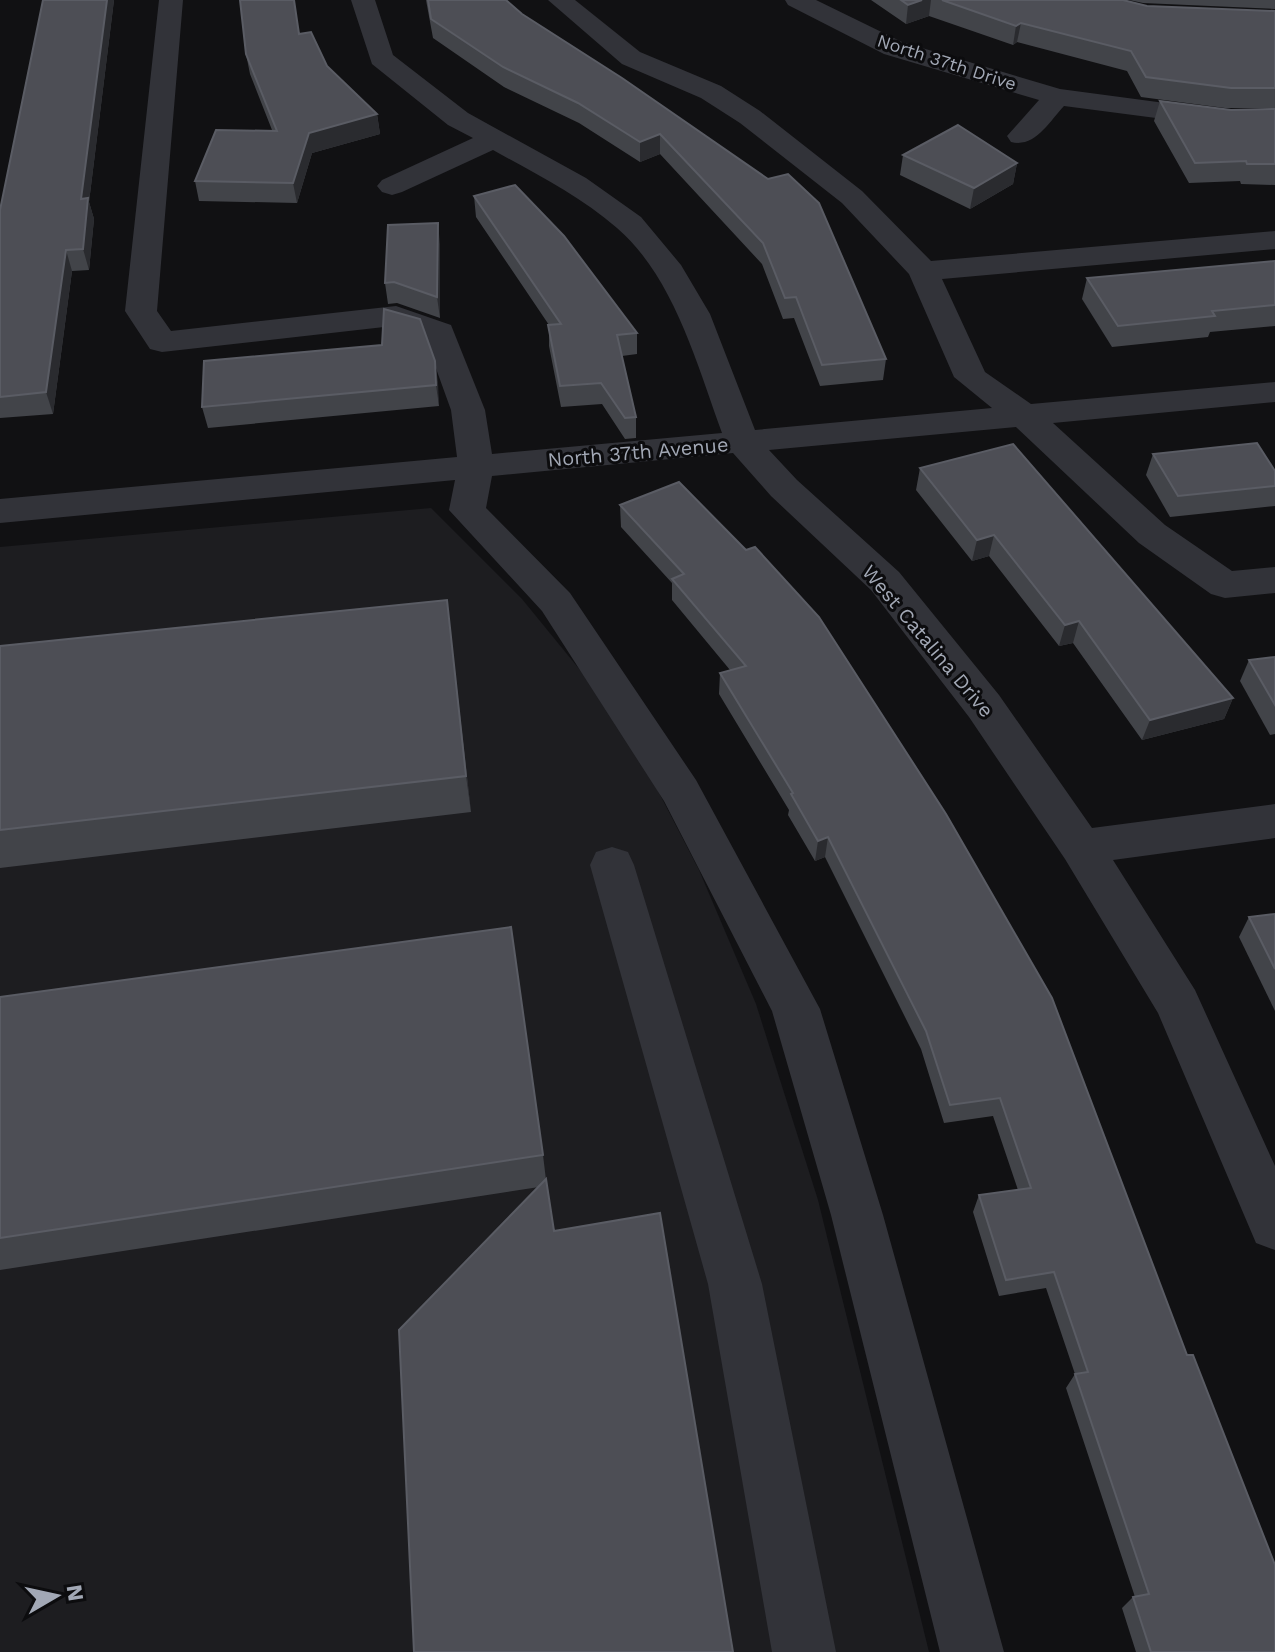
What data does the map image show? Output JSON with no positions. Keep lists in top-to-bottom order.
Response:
{
  "streets": {
    "street": ["North 37th Drive", "North 37th Avenue", "West Catalina Drive"]
  },
  "crossings": [
    ["North 37th Avenue", "West Catalina Drive"]
  ],
  "north": "right"
}
